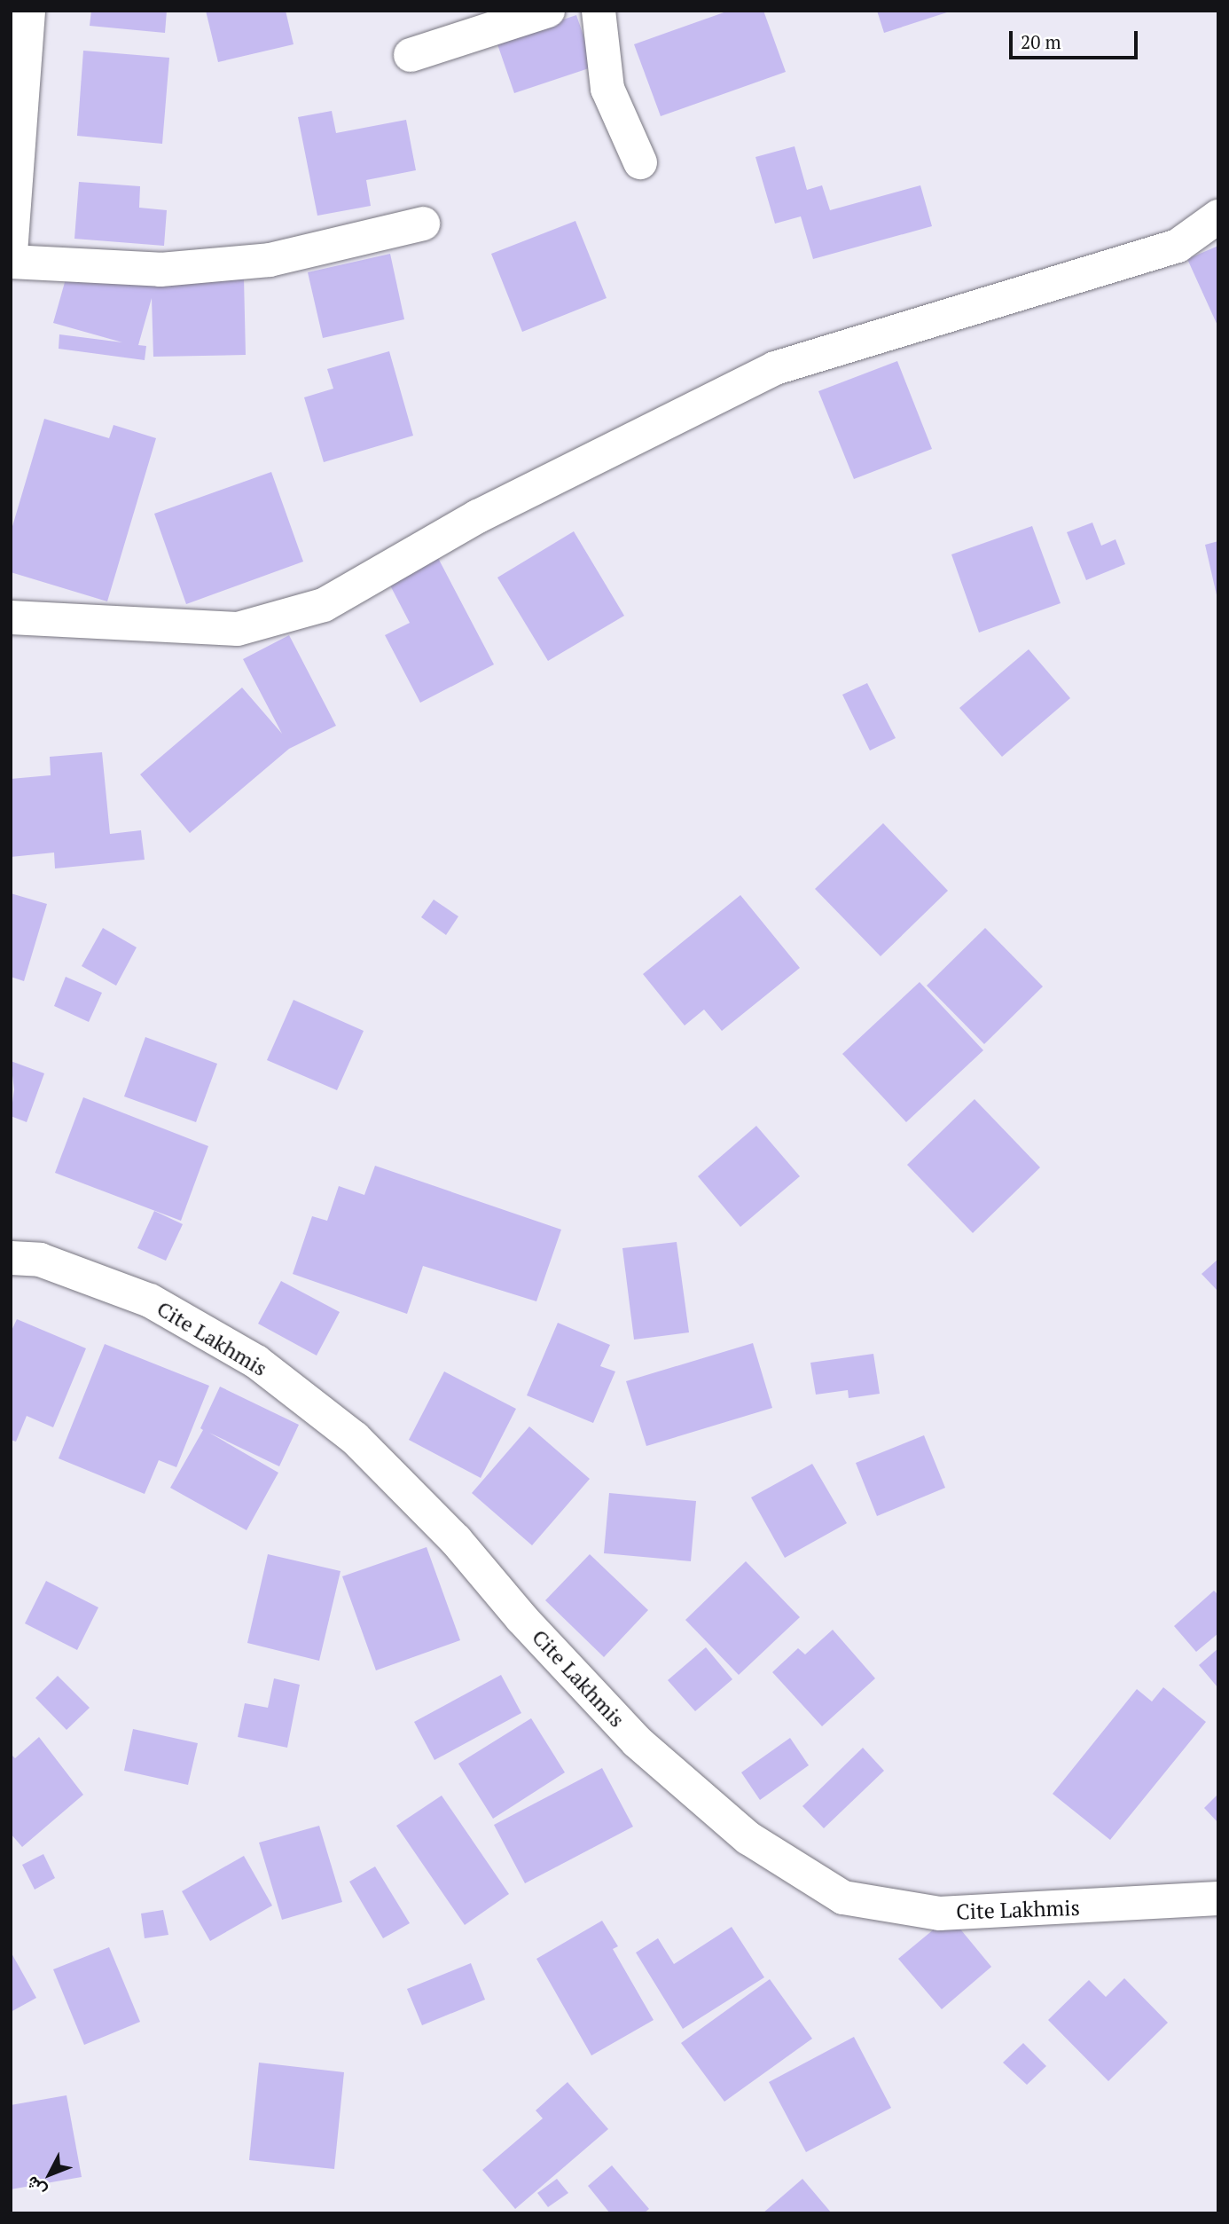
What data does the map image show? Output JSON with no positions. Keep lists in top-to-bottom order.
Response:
{
  "streets": {
    "street": ["Cite Lakhmis"]
  },
  "scale_bar": "20 m",
  "north": "bottom left"
}
